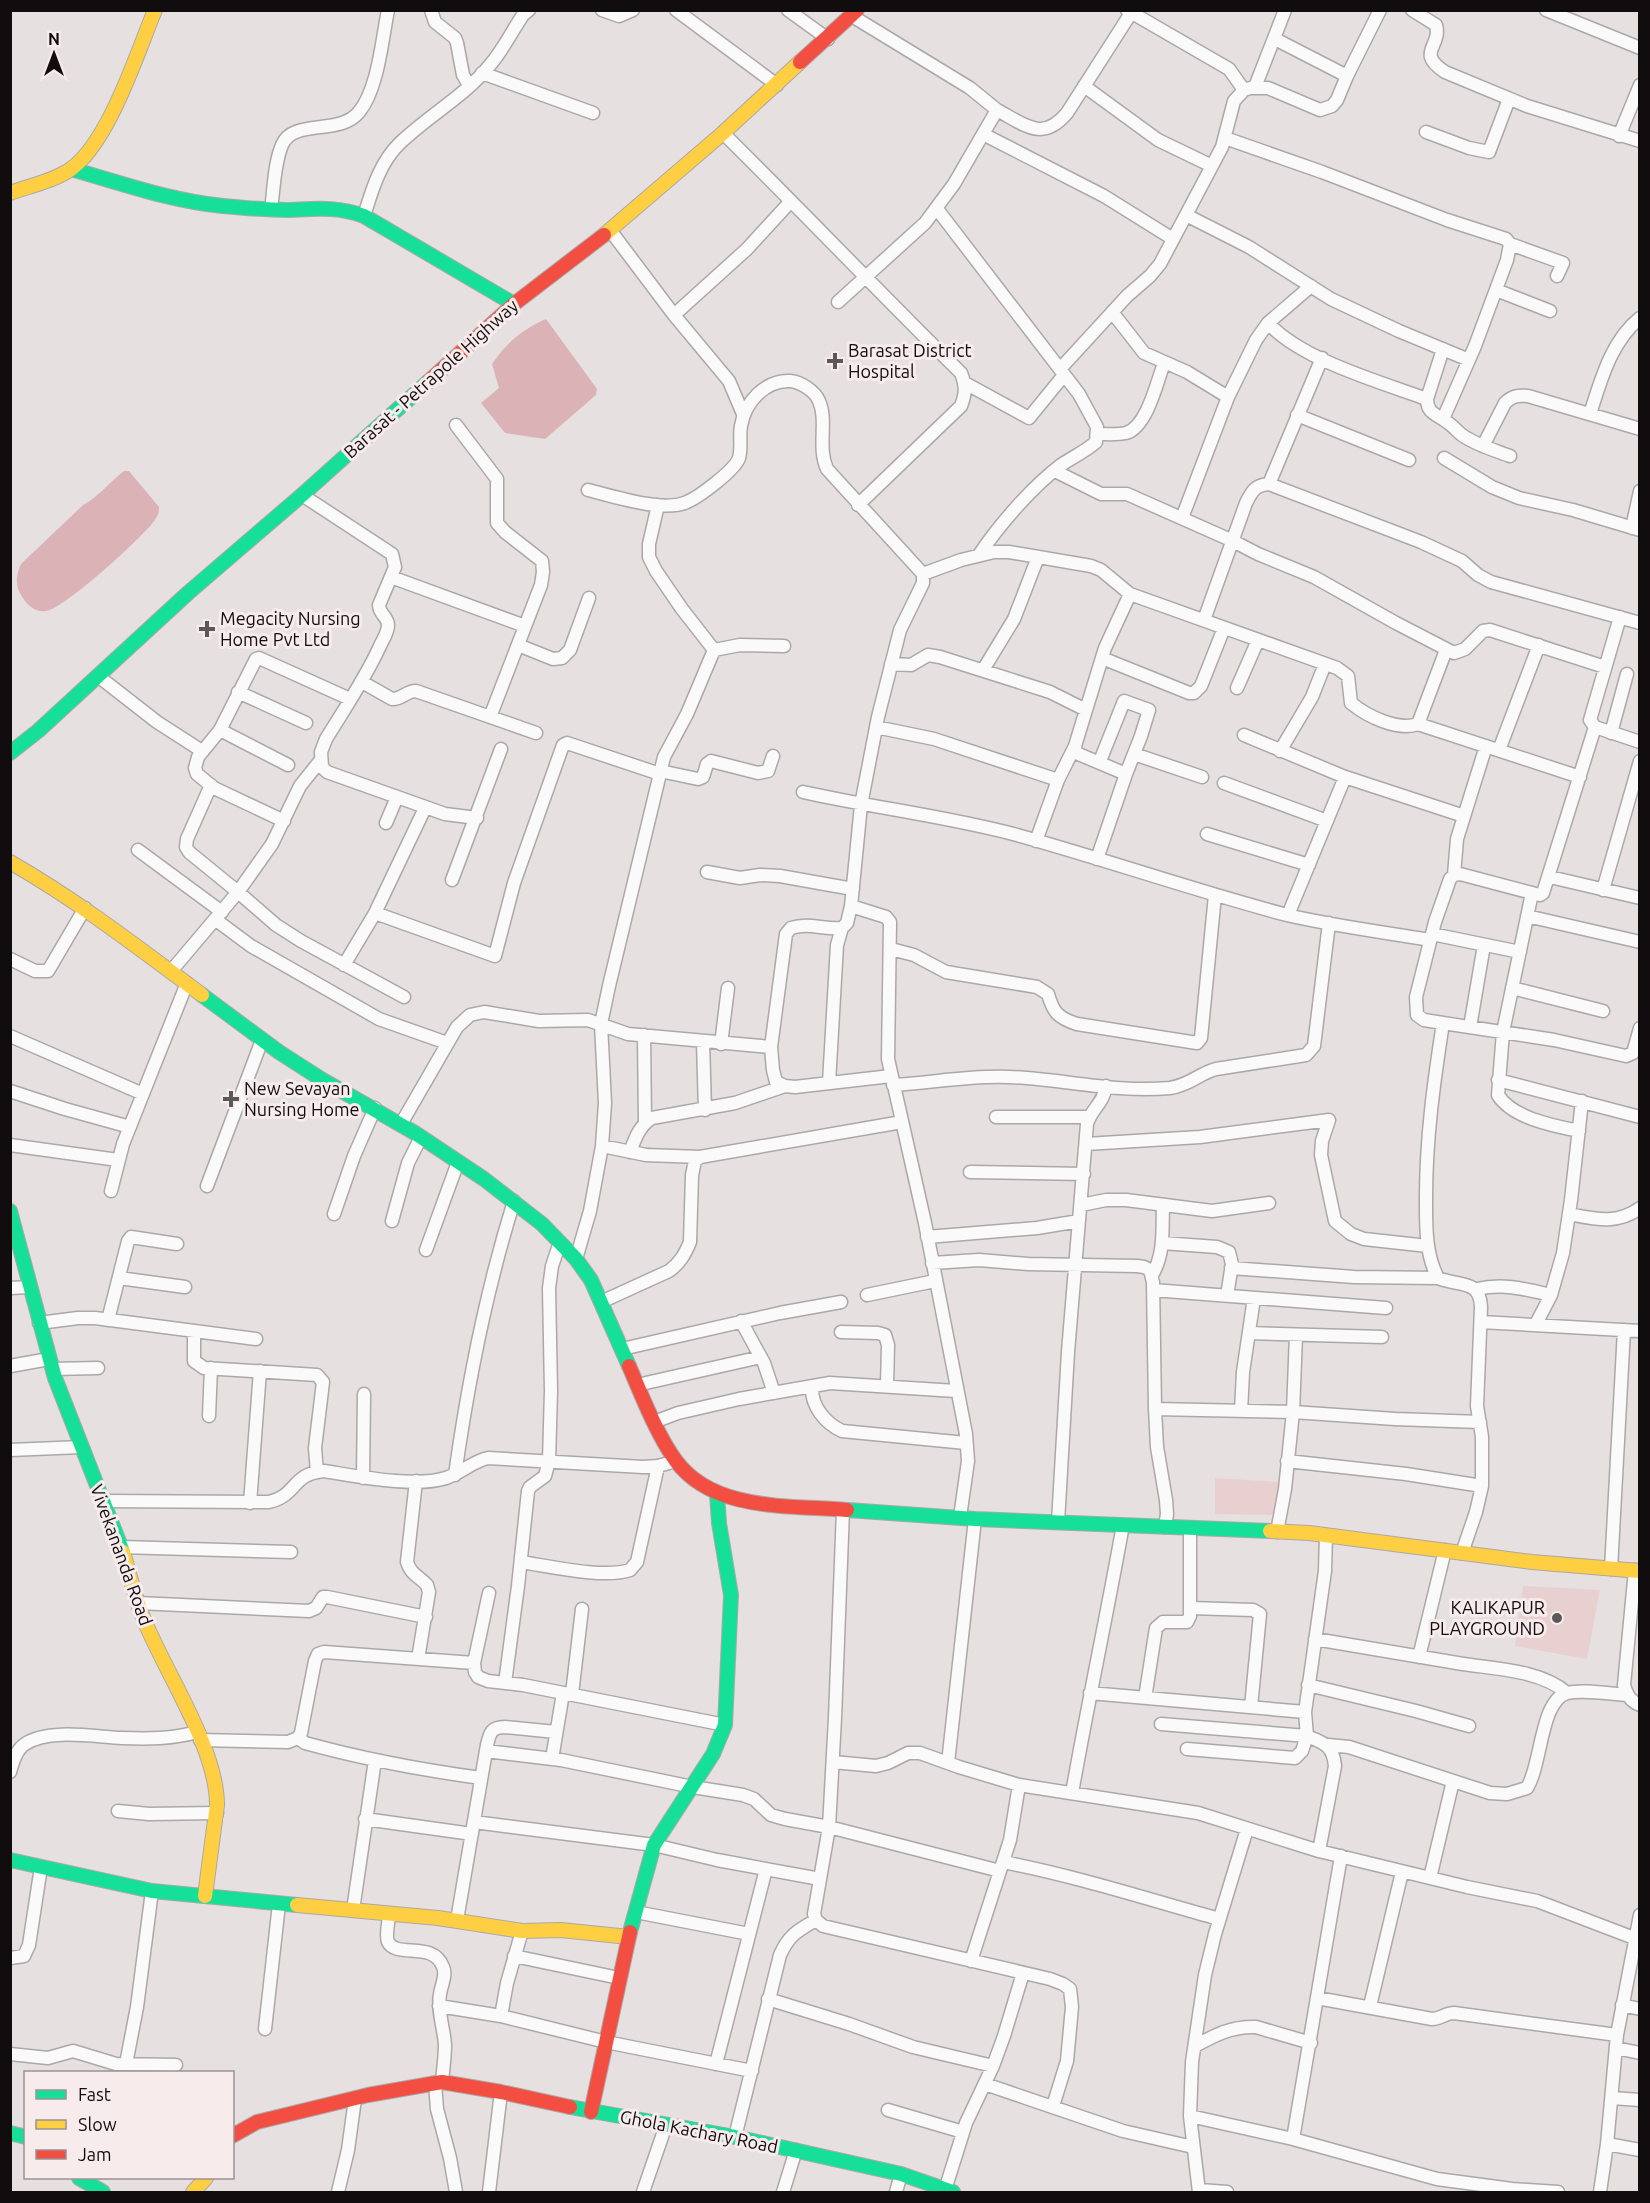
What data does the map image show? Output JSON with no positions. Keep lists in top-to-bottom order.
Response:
{
  "streets": {
    "main road": ["Barasat - Petrapole Highway", "Vivekananda Road", "Ghola Kachary Road"]
  },
  "places": {
    "health": ["Barasat District Hospital", "Megacity Nursing Home Pvt Ltd", "New Sevayan Nursing Home"],
    "other": ["KALIKAPUR PLAYGROUND"]
  },
  "legend": ["Fast", "Slow", "Jam"],
  "north": "top"
}
